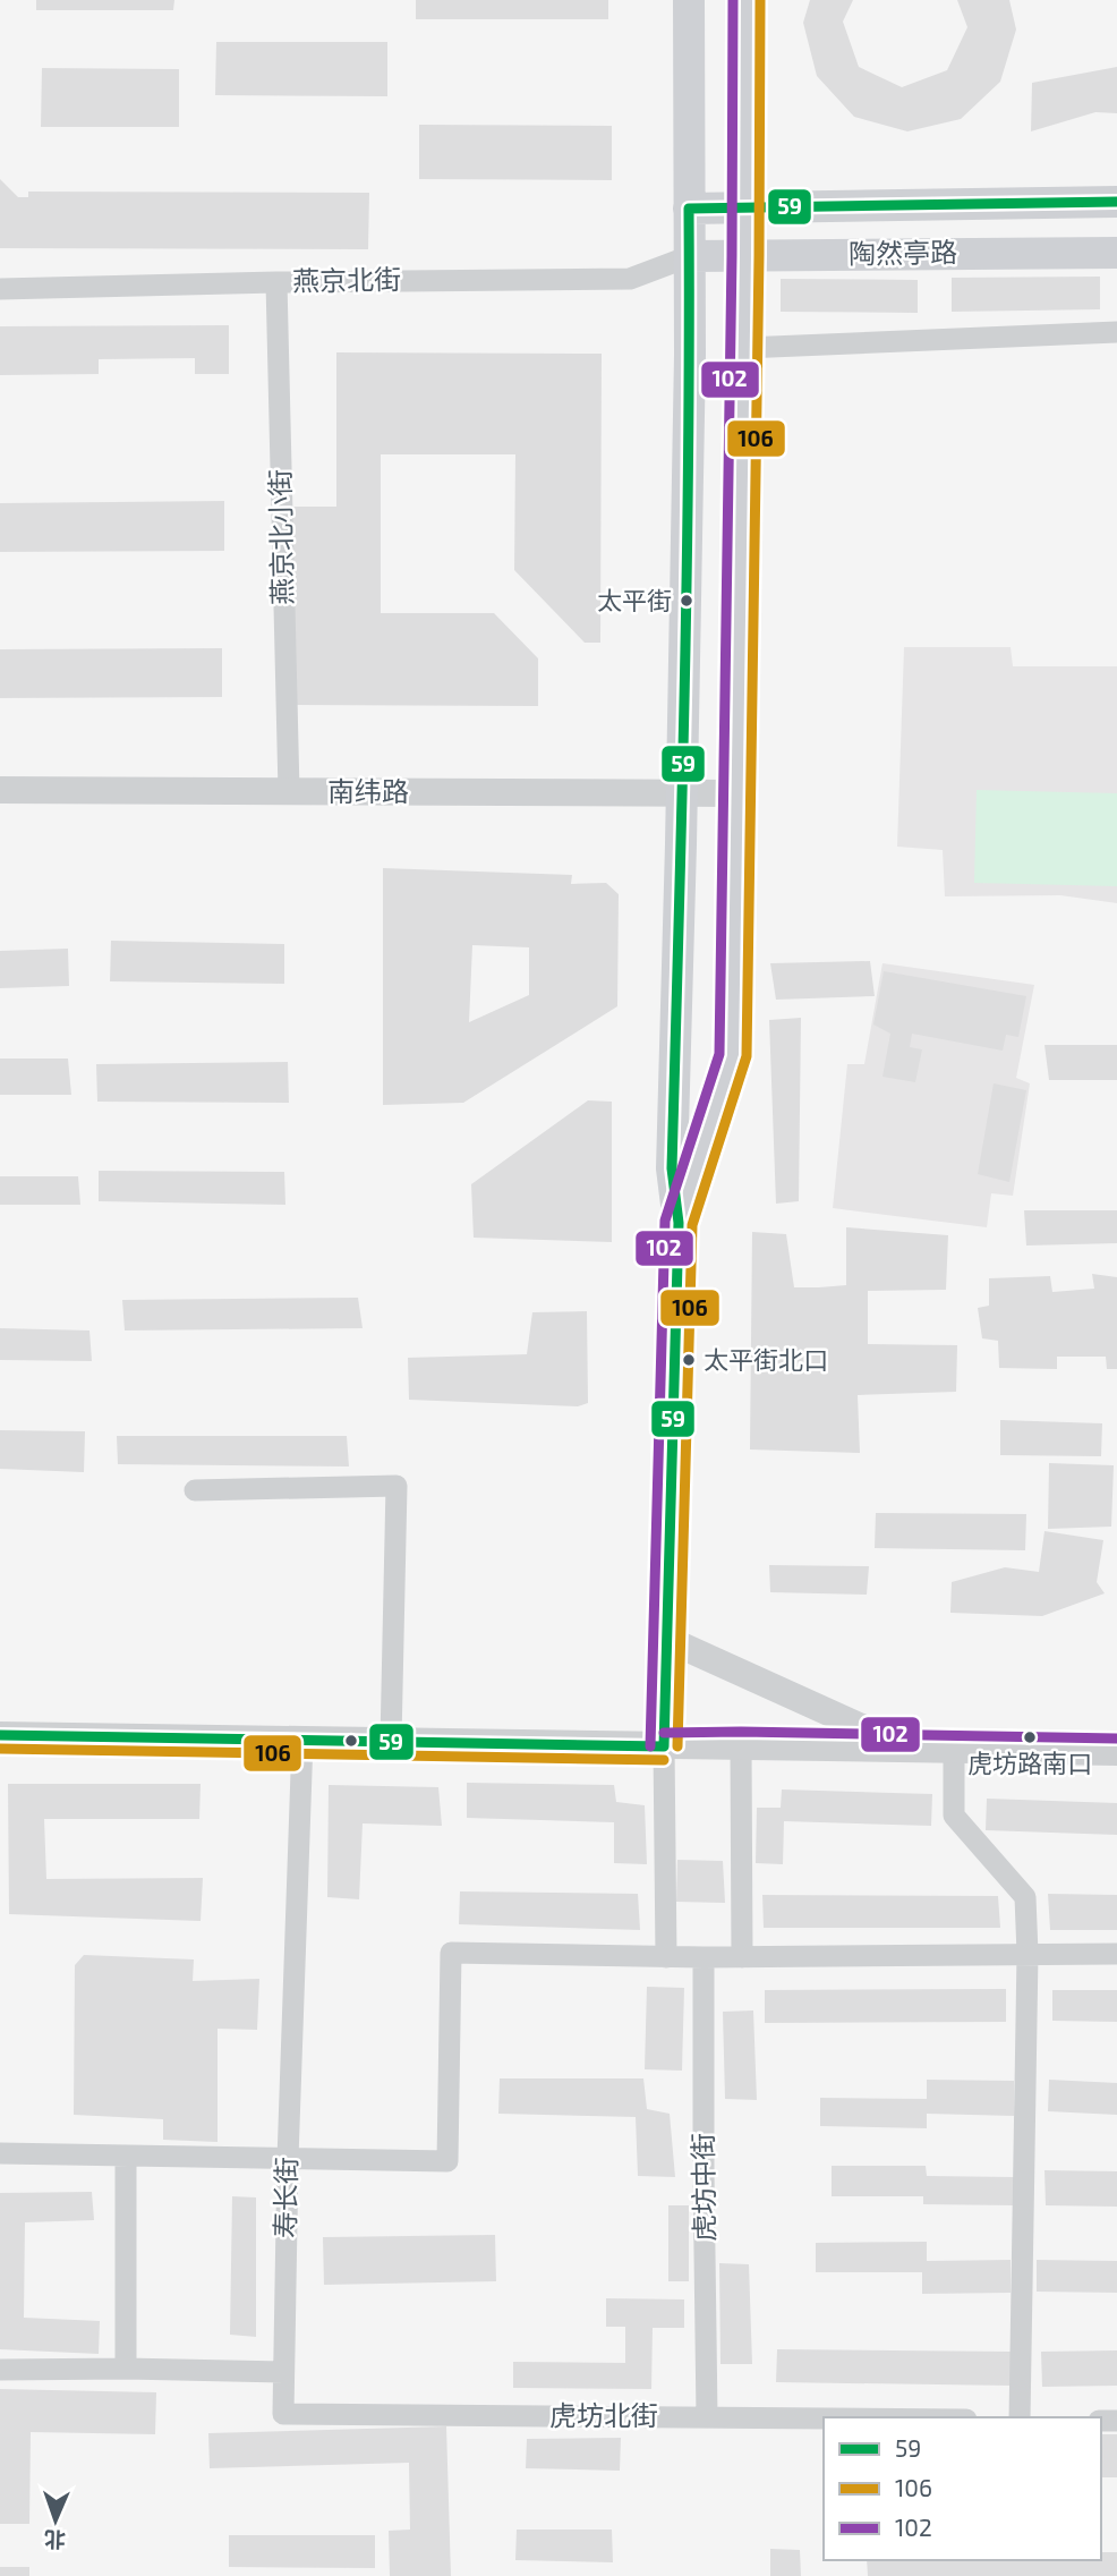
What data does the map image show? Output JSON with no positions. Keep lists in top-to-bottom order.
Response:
{
  "streets": {
    "main road": ["陶然亭路"],
    "street": [
      "燕京北街",
      "燕京北小街",
      "南纬路",
      "虎坊中街",
      "寿长街",
      "虎坊北街"
    ]
  },
  "crossings": [
    ["陶然亭路", "燕京北街"],
    ["燕京北街", "燕京北小街"],
    ["燕京北小街", "南纬路"],
    ["虎坊中街", "虎坊北街"],
    ["寿长街", "虎坊北街"]
  ],
  "places": ["太平街", "太平街北口", "虎坊路南口"],
  "lines": ["transit line 106", "transit line 102", "transit line 59"],
  "legend": ["59", "106", "102"],
  "north": "bottom"
}
